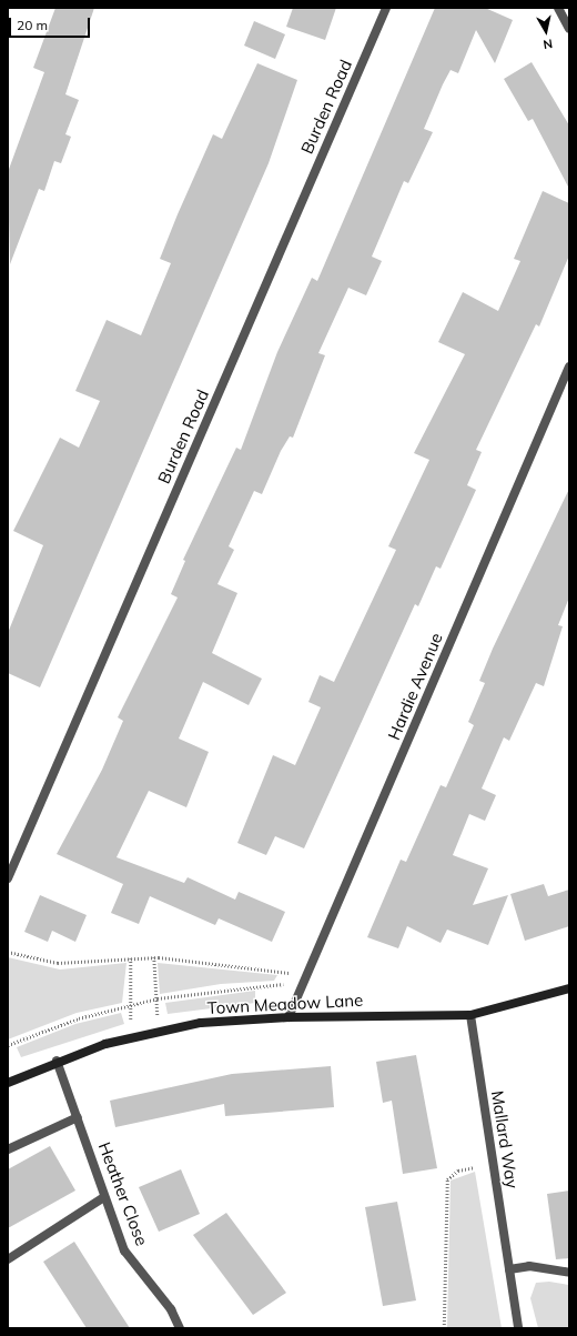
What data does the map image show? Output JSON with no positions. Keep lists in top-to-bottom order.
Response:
{
  "streets": {
    "street": [
      "Burden Road",
      "Hardie Avenue",
      "Town Meadow Lane",
      "Mallard Way",
      "Heather Close"
    ]
  },
  "crossings": [
    ["Hardie Avenue", "Town Meadow Lane"],
    ["Town Meadow Lane", "Mallard Way"],
    ["Town Meadow Lane", "Heather Close"]
  ],
  "scale_bar": "20 m",
  "north": "bottom"
}
